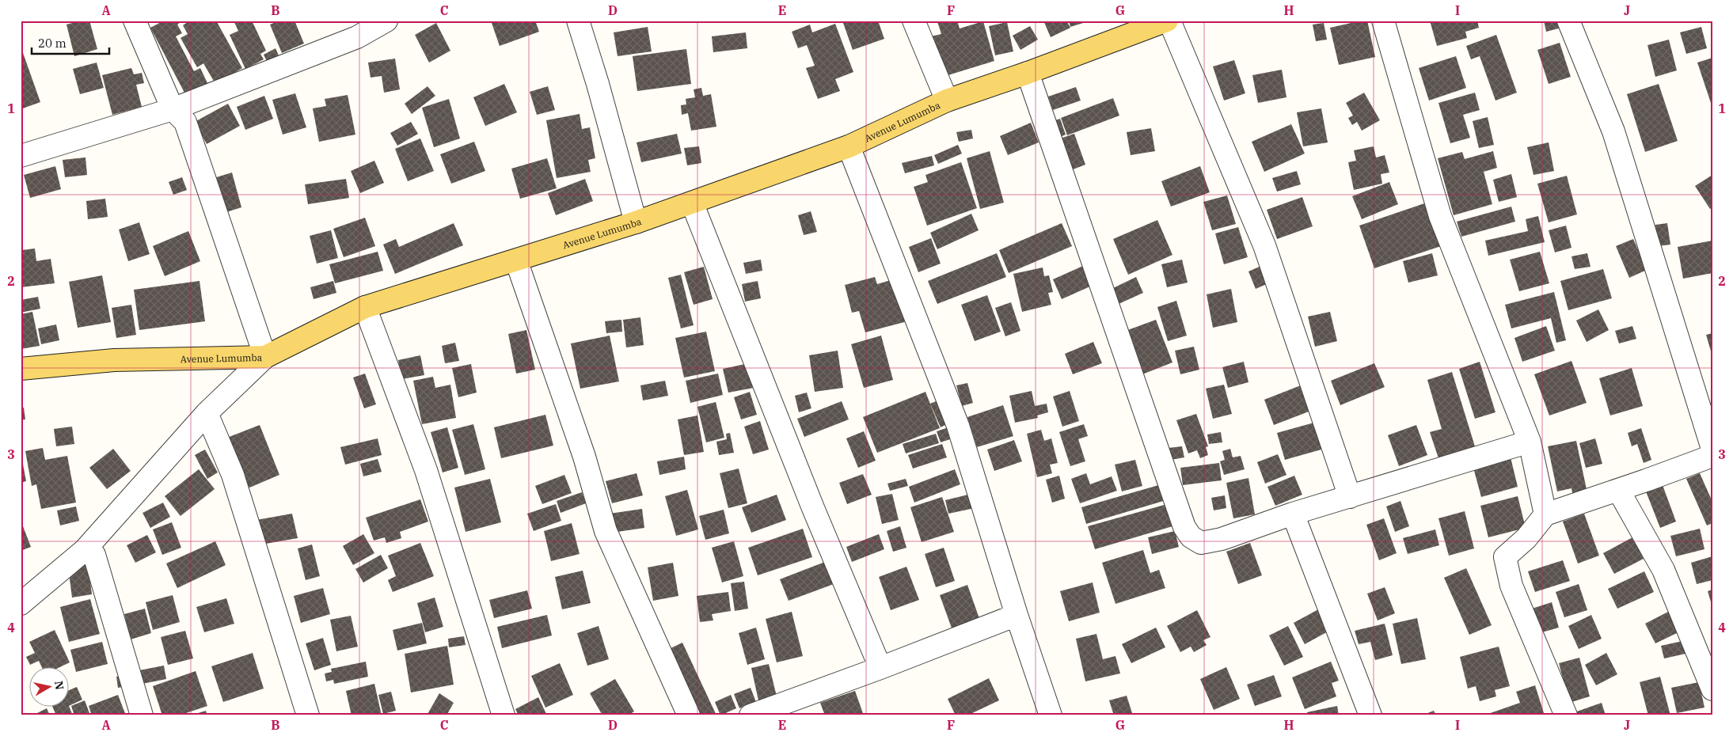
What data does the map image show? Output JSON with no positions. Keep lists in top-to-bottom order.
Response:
{
  "streets": {
    "main road": ["Avenue Lumumba"]
  },
  "scale_bar": "20 m",
  "north": "right",
  "grid": {
    "columns": [
      "A",
      "B",
      "C",
      "D",
      "E",
      "F",
      "G",
      "H",
      "I",
      "J"
    ],
    "rows": [
      "1",
      "2",
      "3",
      "4"
    ]
  }
}
